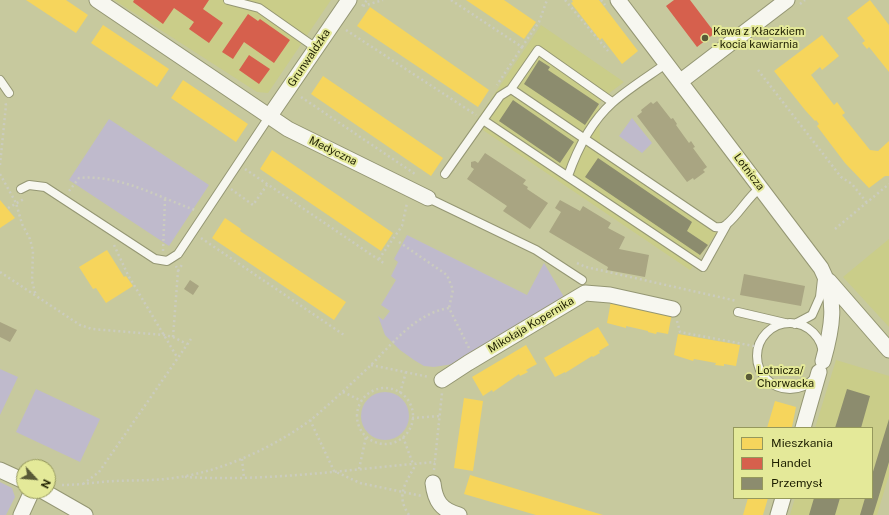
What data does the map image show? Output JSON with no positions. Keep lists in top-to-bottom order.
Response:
{
  "streets": {
    "street": [
      "Grunwaldzka",
      "Medyczna",
      "Lotnicza",
      "Mikołaja Kopernika"
    ]
  },
  "crossings": [
    ["Grunwaldzka", "Medyczna"]
  ],
  "places": ["Kawa z Kłaczkiem - kocia kawiarnia", "Lotnicza/ Chorwacka"],
  "legend": ["Mieszkania", "Handel", "Przemysł"],
  "north": "bottom right"
}
